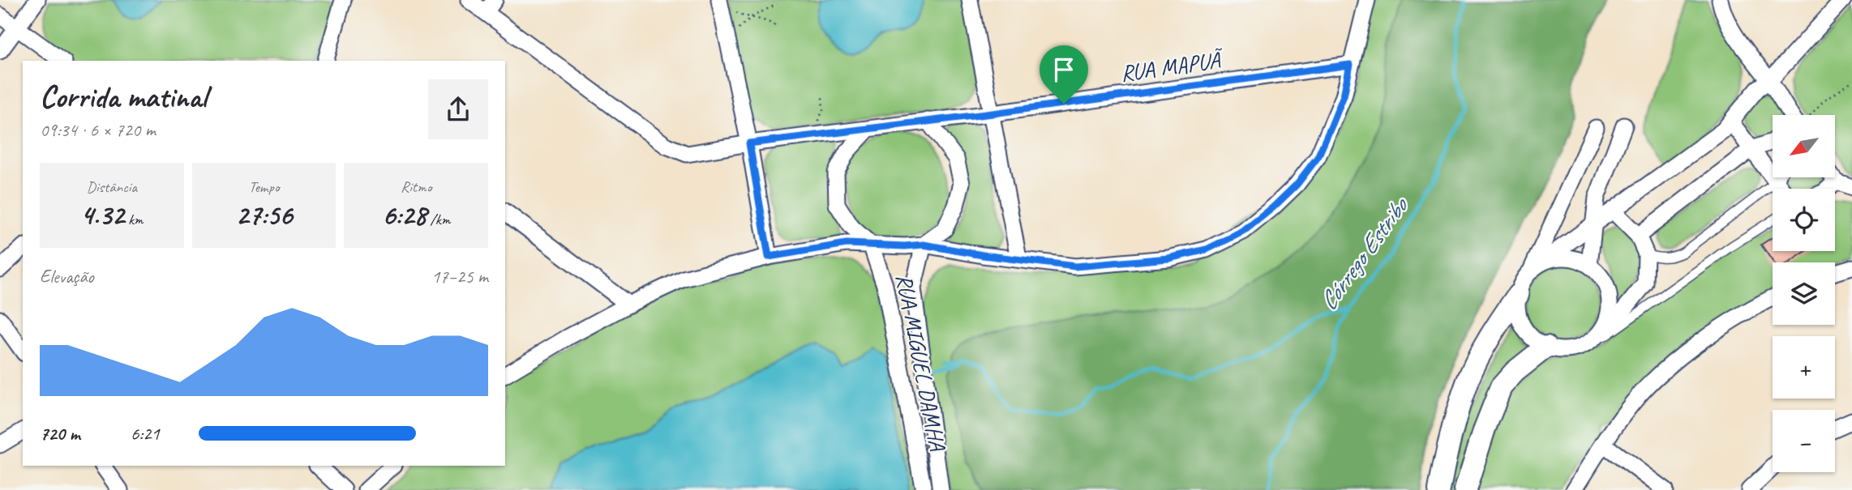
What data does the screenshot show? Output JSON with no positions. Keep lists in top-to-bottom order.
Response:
{
  "streets": {
    "street": ["RUA MAPUÃ", "RUA MIGUEL DAMHA"]
  },
  "crossings": [
    ["RUA MAPUÃ", "RUA MIGUEL DAMHA"]
  ],
  "water": ["Córrego Estribo"],
  "north": "bottom left",
  "page": {
    "heading": ["Corrida matinal", "09:34 · 6 × 720 m"],
    "map_buttons": ["+", "−"],
    "stats": [
      ["Distância", "4.32 km"],
      ["Tempo", "27:56"],
      ["Ritmo", "6:28 /km"]
    ],
    "chart": ["Elevação", "17–25 m"],
    "list": [
      {
        "name": "720 m",
        "note": "6:21"
      }
    ]
  }
}
